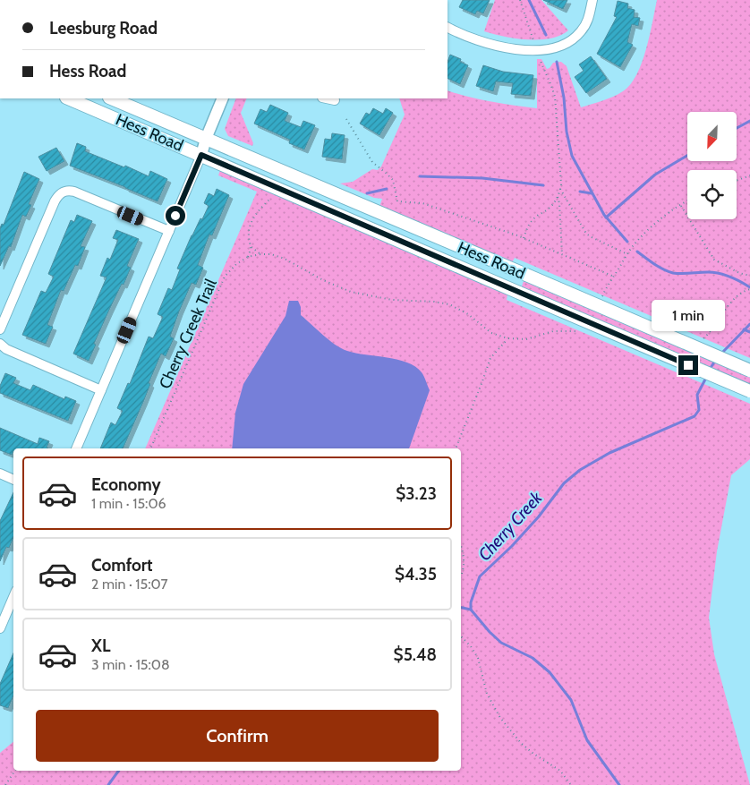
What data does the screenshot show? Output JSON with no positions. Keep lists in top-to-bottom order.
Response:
{
  "streets": {
    "main road": ["Hess Road"],
    "path": ["Cherry Creek Trail"]
  },
  "water": ["Cherry Creek"],
  "north": "bottom left",
  "page": {
    "banner": ["Leesburg Road", "Hess Road"],
    "bubble": "1 min",
    "list": [
      {
        "name": "Economy",
        "note": "1 min · 15:06",
        "value": "$3.23"
      },
      {
        "name": "Comfort",
        "note": "2 min · 15:07",
        "value": "$4.35"
      },
      {
        "name": "XL",
        "note": "3 min · 15:08",
        "value": "$5.48"
      }
    ],
    "buttons": "Confirm"
  }
}
